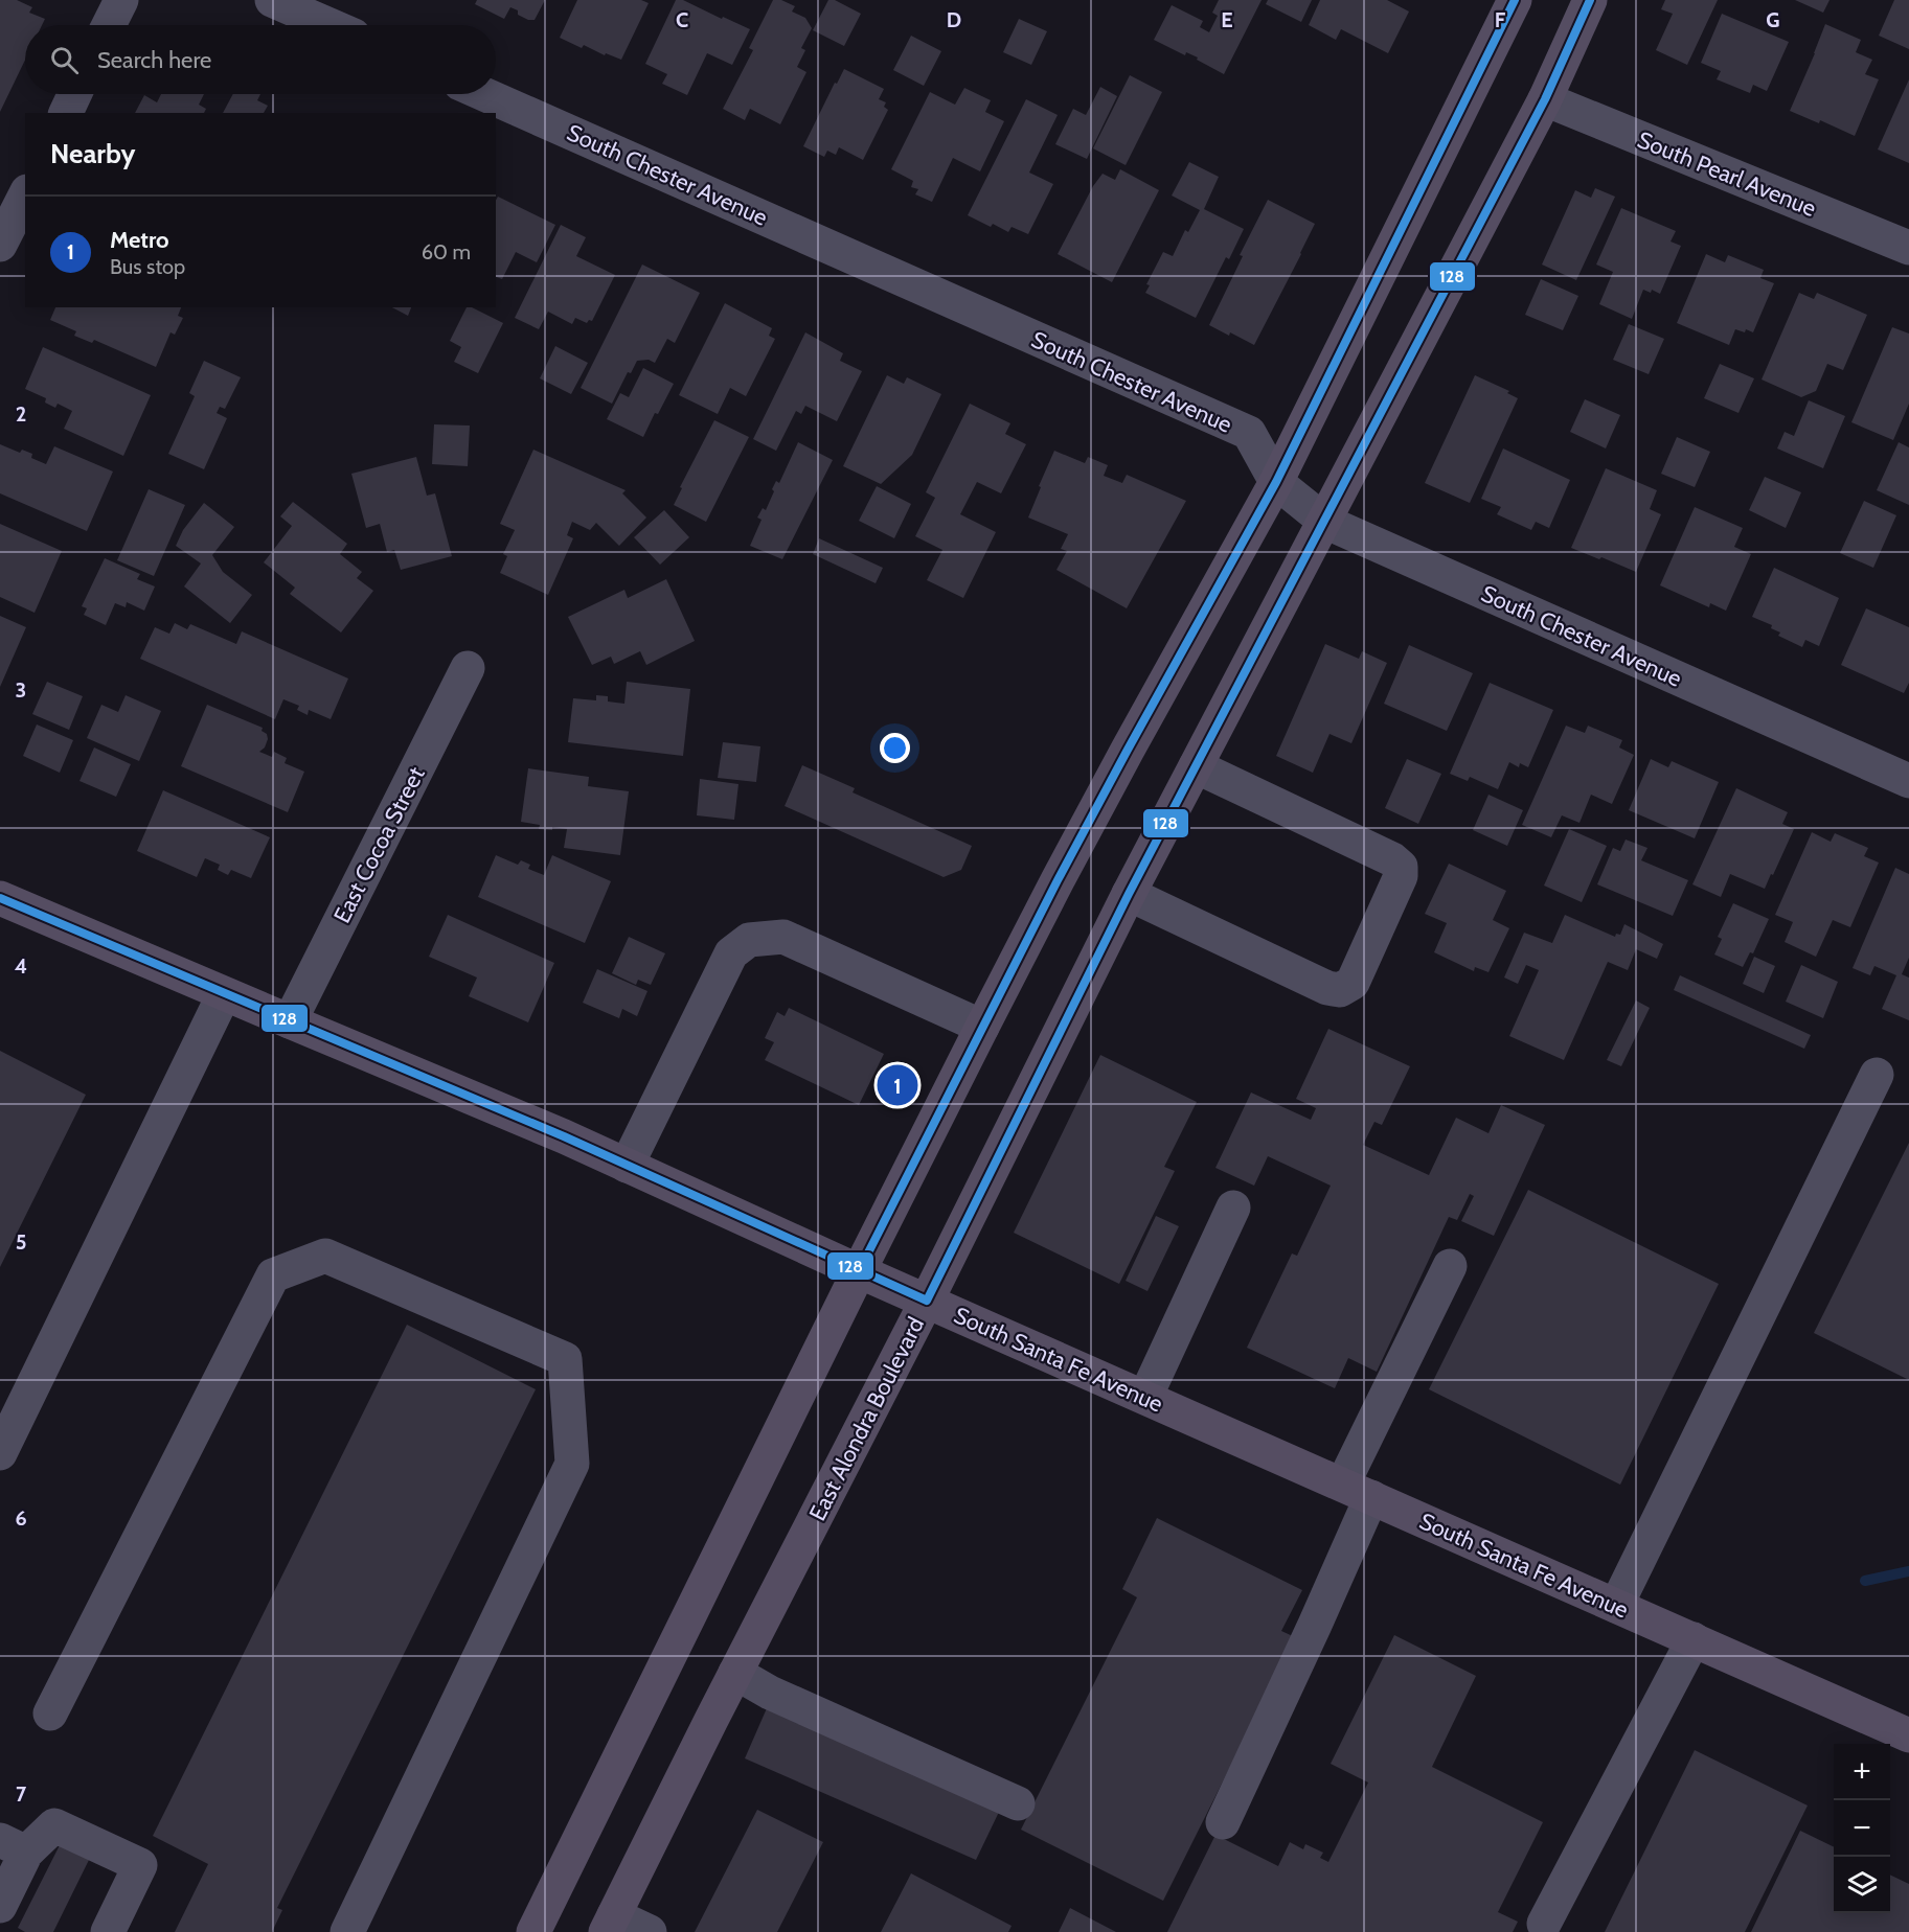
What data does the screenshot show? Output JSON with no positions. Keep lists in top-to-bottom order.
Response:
{
  "streets": {
    "main road": ["South Santa Fe Avenue", "East Alondra Boulevard"],
    "street": ["South Pearl Avenue", "South Chester Avenue", "East Cocoa Street"]
  },
  "crossings": [
    ["South Pearl Avenue", "East Alondra Boulevard"],
    ["South Chester Avenue", "East Alondra Boulevard"],
    ["East Cocoa Street", "South Santa Fe Avenue"],
    ["South Santa Fe Avenue", "East Alondra Boulevard"]
  ],
  "lines": ["transit line 128"],
  "page": {
    "search": "Search here",
    "heading": "Nearby",
    "list": [
      {
        "mark": "1",
        "name": "Metro",
        "note": "Bus stop",
        "value": "60 m"
      }
    ],
    "pins": "1",
    "map_buttons": ["+", "−"]
  },
  "grid": {
    "columns": [
      "C",
      "D",
      "E",
      "F",
      "G"
    ],
    "rows": [
      "2",
      "3",
      "4",
      "5",
      "6",
      "7"
    ]
  }
}
